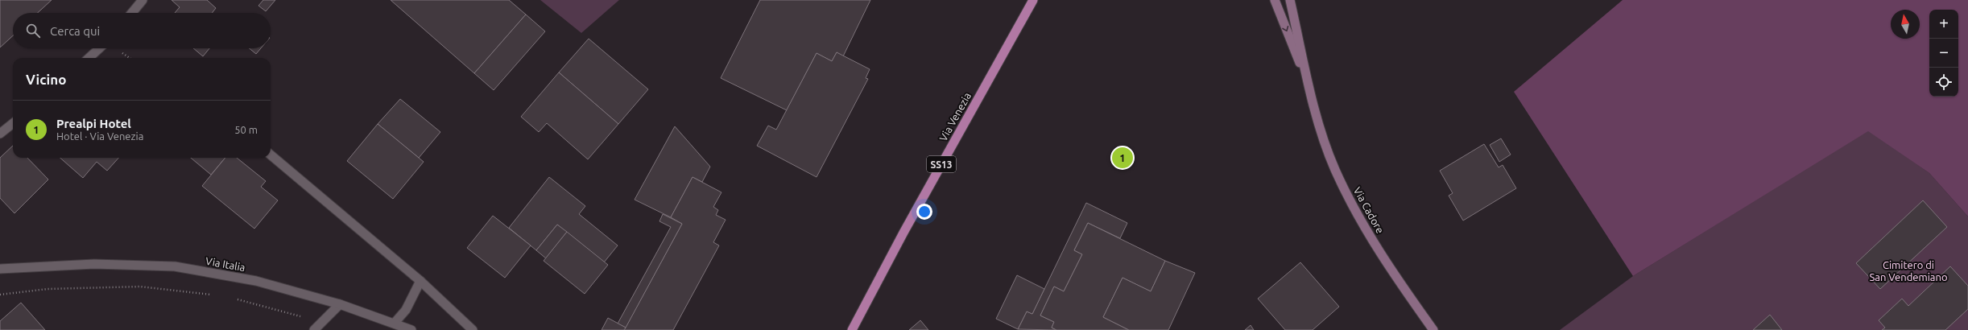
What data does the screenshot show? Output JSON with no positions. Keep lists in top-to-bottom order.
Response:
{
  "streets": {
    "main road": ["Via Venezia", "SS13", "Via Cadore"],
    "street": ["Via Italia"]
  },
  "parks": ["Cimitero di San Vendemiano"],
  "north": "top",
  "page": {
    "map_buttons": ["+", "−"],
    "search": "Cerca qui",
    "heading": "Vicino",
    "list": [
      {
        "mark": "1",
        "name": "Prealpi Hotel",
        "note": "Hotel · Via Venezia",
        "value": "50 m"
      }
    ],
    "pins": "1"
  }
}
